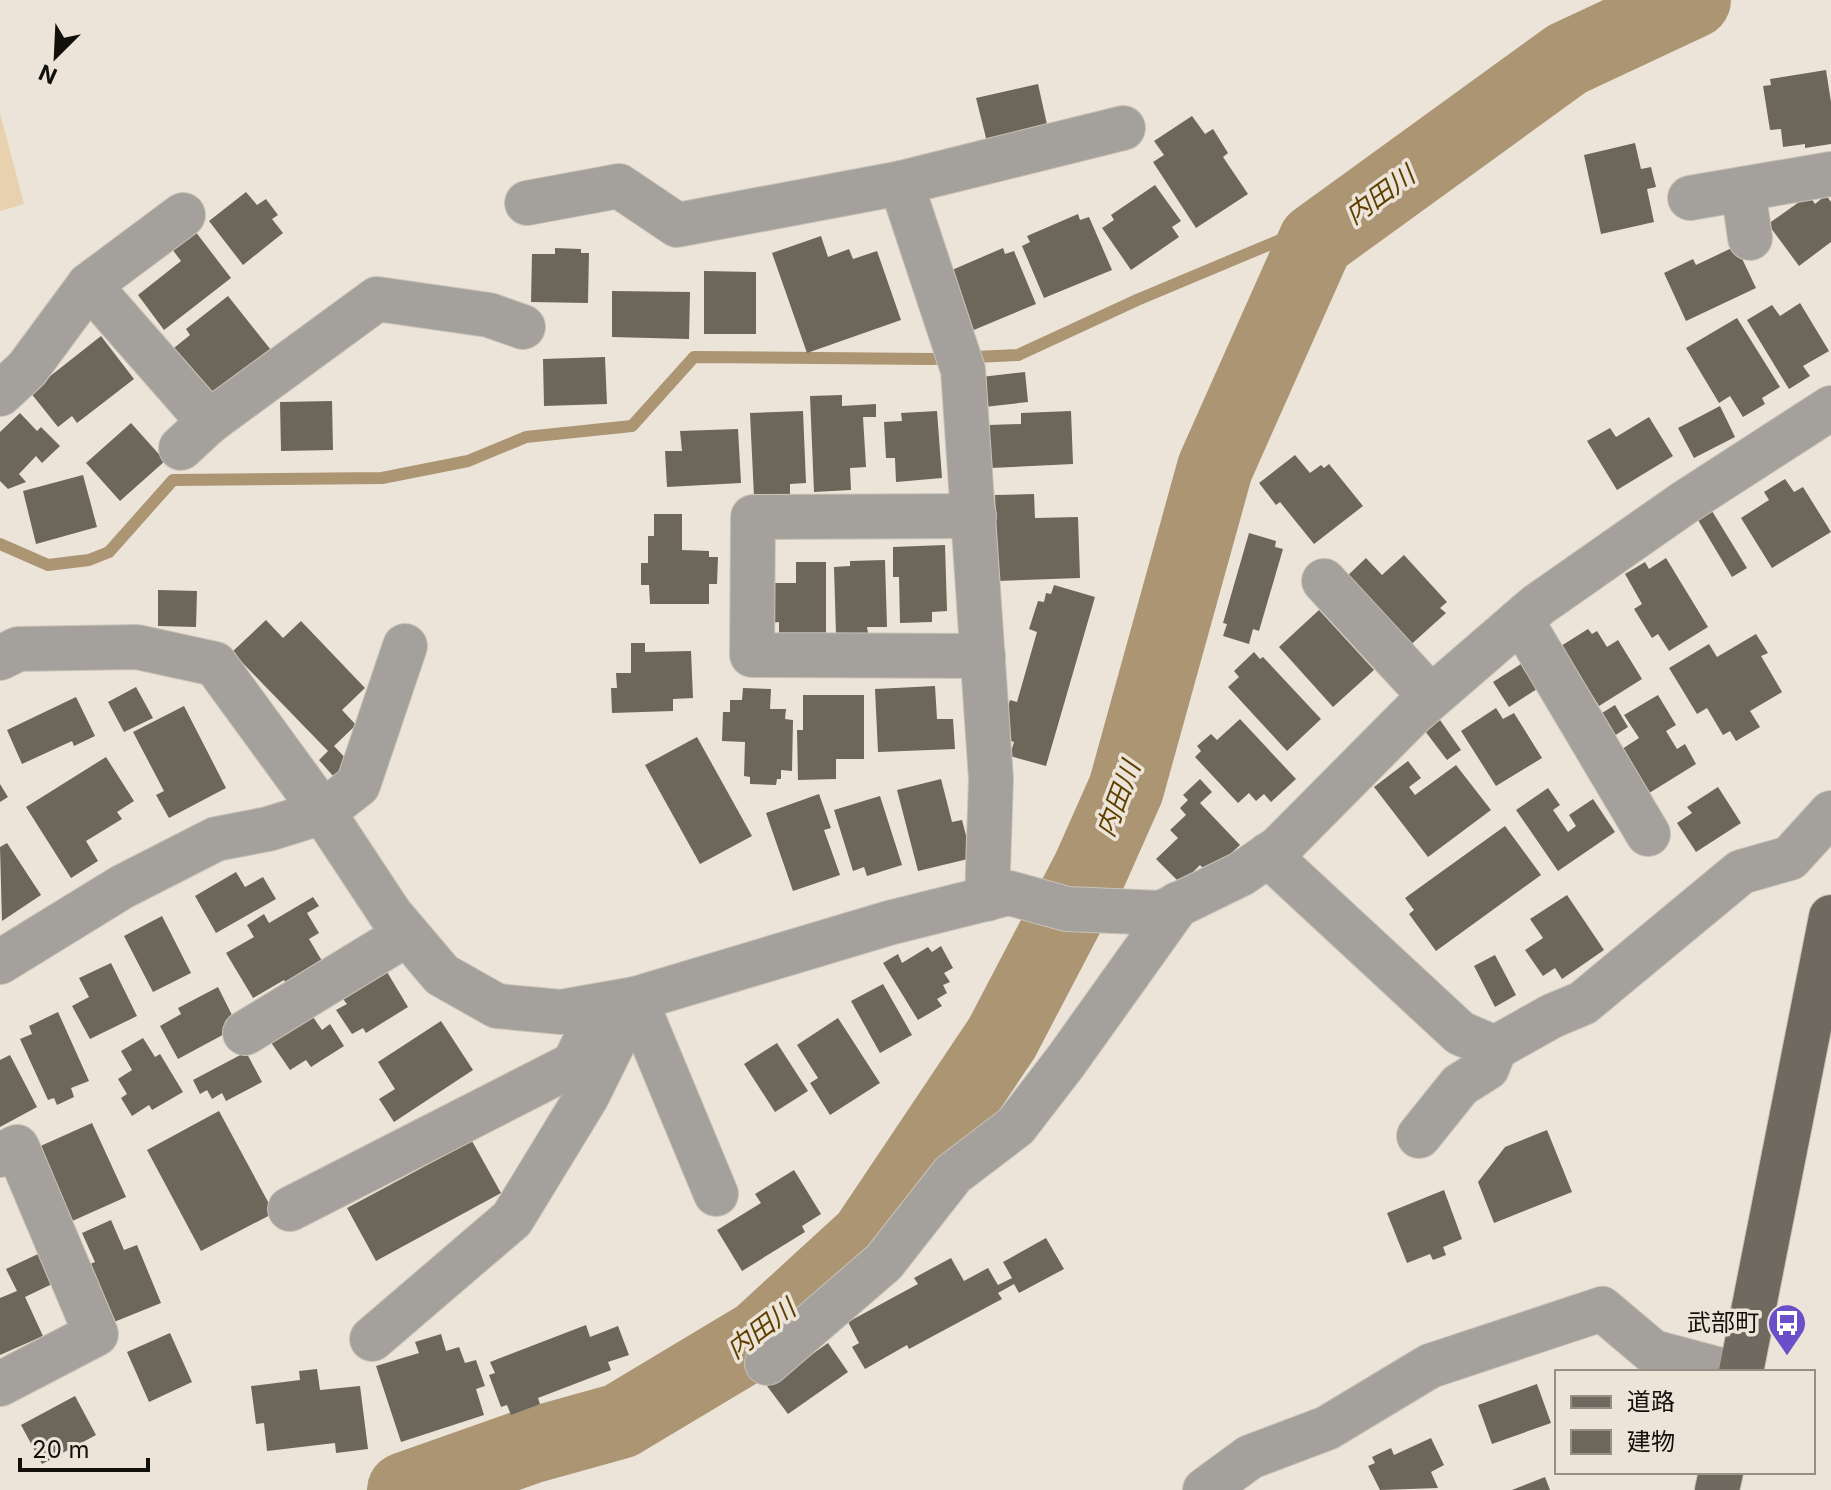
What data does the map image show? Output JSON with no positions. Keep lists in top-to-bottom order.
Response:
{
  "water": ["内田川"],
  "places": {
    "bus stop": ["武部町"]
  },
  "legend": ["道路", "建物"],
  "scale_bar": "20 m",
  "north": "bottom left"
}
